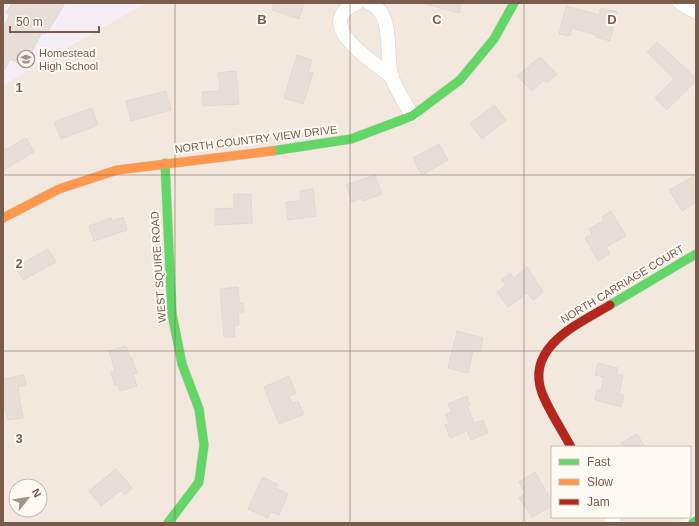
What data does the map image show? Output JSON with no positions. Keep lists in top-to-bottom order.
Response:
{
  "streets": {
    "street": ["NORTH COUNTRY VIEW DRIVE", "WEST SQUIRE ROAD", "NORTH CARRIAGE COURT"]
  },
  "crossings": [
    ["NORTH COUNTRY VIEW DRIVE", "WEST SQUIRE ROAD"]
  ],
  "places": {
    "school or university": ["Homestead High School"]
  },
  "legend": ["Fast", "Slow", "Jam"],
  "scale_bar": "50 m",
  "north": "top right",
  "grid": {
    "columns": ["B", "C", "D"],
    "rows": ["1", "2", "3"]
  }
}
